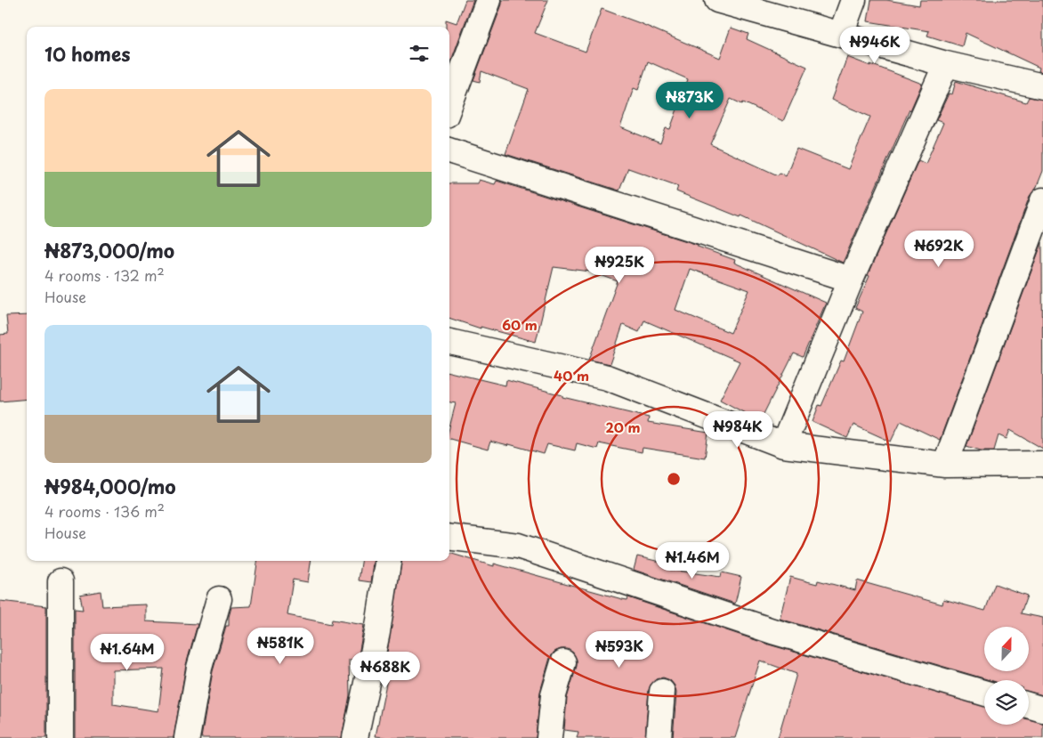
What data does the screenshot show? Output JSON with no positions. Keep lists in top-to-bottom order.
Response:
{
  "north": "top",
  "page": {
    "price": [
      "₦946K",
      "₦873K",
      "₦692K",
      "₦925K",
      "₦984K",
      "₦1.46M",
      "₦581K",
      "₦593K",
      "₦1.64M",
      "₦688K"
    ],
    "heading": "10 homes",
    "list": [
      {
        "name": "₦873,000/mo",
        "note": "4 rooms · 132 m² · House"
      },
      {
        "name": "₦984,000/mo",
        "note": "4 rooms · 136 m² · House"
      }
    ]
  },
  "rings": ["60 m", "40 m", "20 m"]
}
